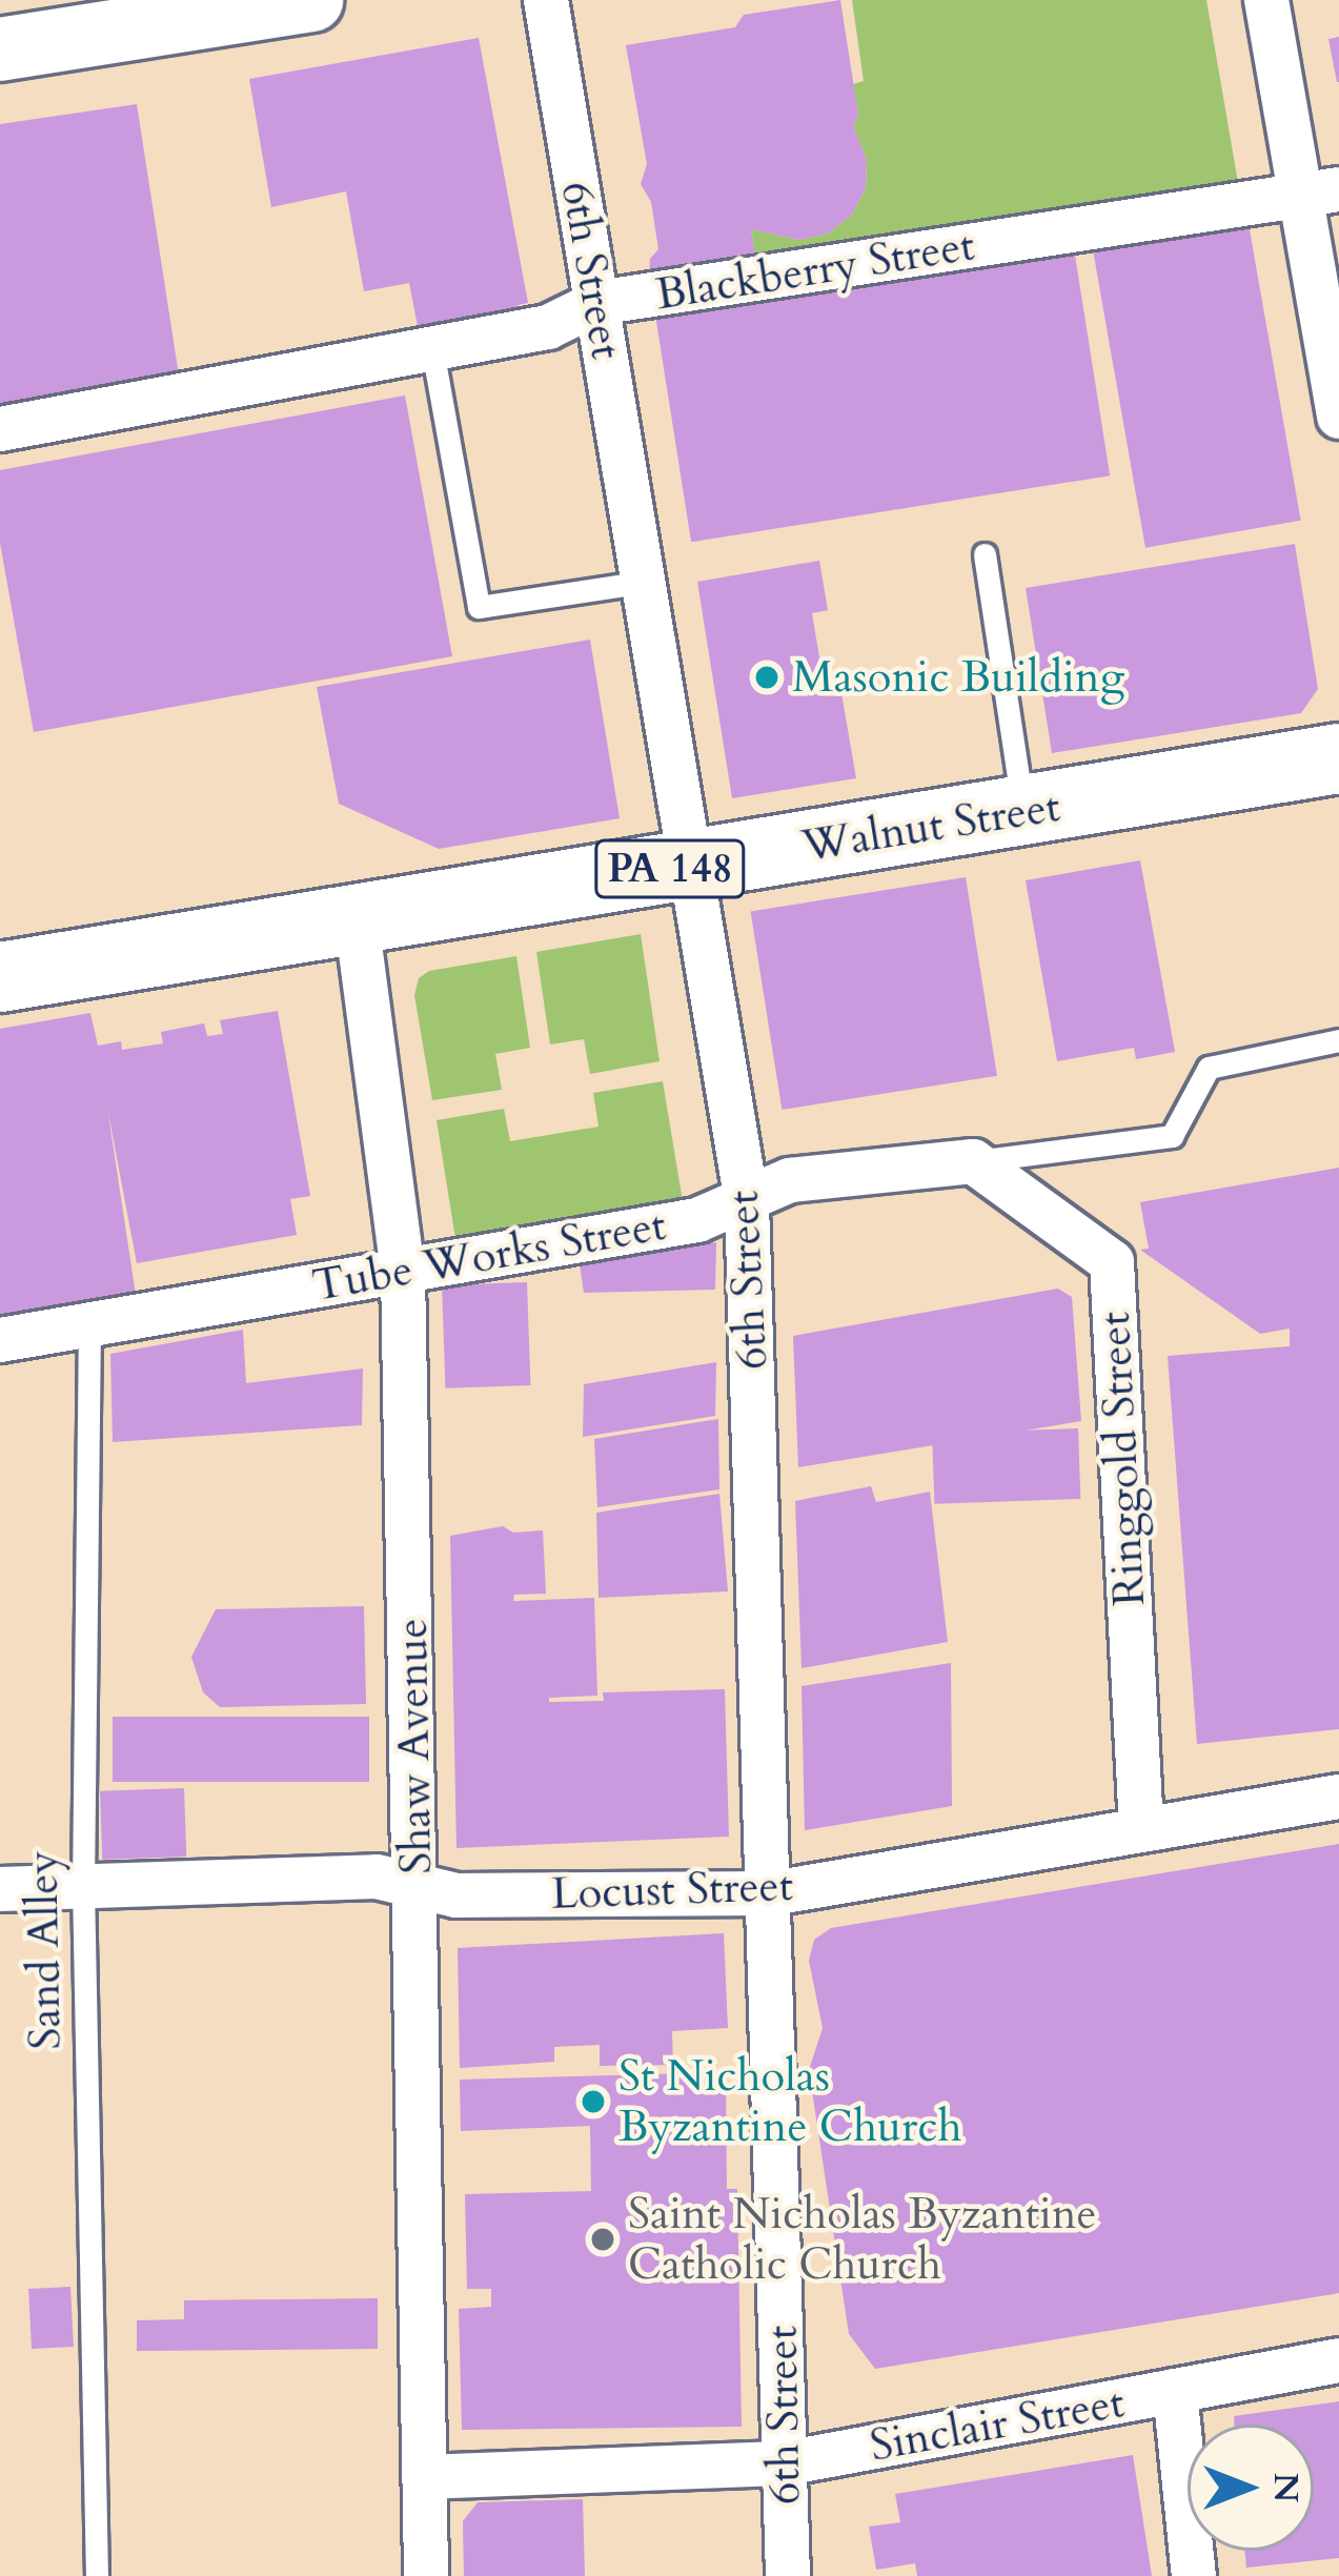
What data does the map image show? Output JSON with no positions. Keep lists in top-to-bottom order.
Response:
{
  "streets": {
    "main road": ["Walnut Street", "PA 148"],
    "street": [
      "6th Street",
      "Blackberry Street",
      "Tube Works Street",
      "Ringgold Street",
      "Shaw Avenue",
      "Locust Street",
      "Sinclair Street"
    ],
    "lane": ["Sand Alley"]
  },
  "crossings": [
    ["6th Street", "Blackberry Street"],
    ["6th Street", "Walnut Street"],
    ["6th Street", "Tube Works Street"],
    ["6th Street", "Locust Street"],
    ["6th Street", "Sinclair Street"],
    ["Walnut Street", "Shaw Avenue"],
    ["Tube Works Street", "Ringgold Street"],
    ["Tube Works Street", "Shaw Avenue"],
    ["Tube Works Street", "Sand Alley"],
    ["Ringgold Street", "Locust Street"],
    ["Shaw Avenue", "Locust Street"],
    ["Shaw Avenue", "Sinclair Street"],
    ["Locust Street", "Sand Alley"]
  ],
  "places": ["Masonic Building", "St Nicholas Byzantine Church", "Saint Nicholas Byzantine Catholic Church"],
  "north": "right"
}
